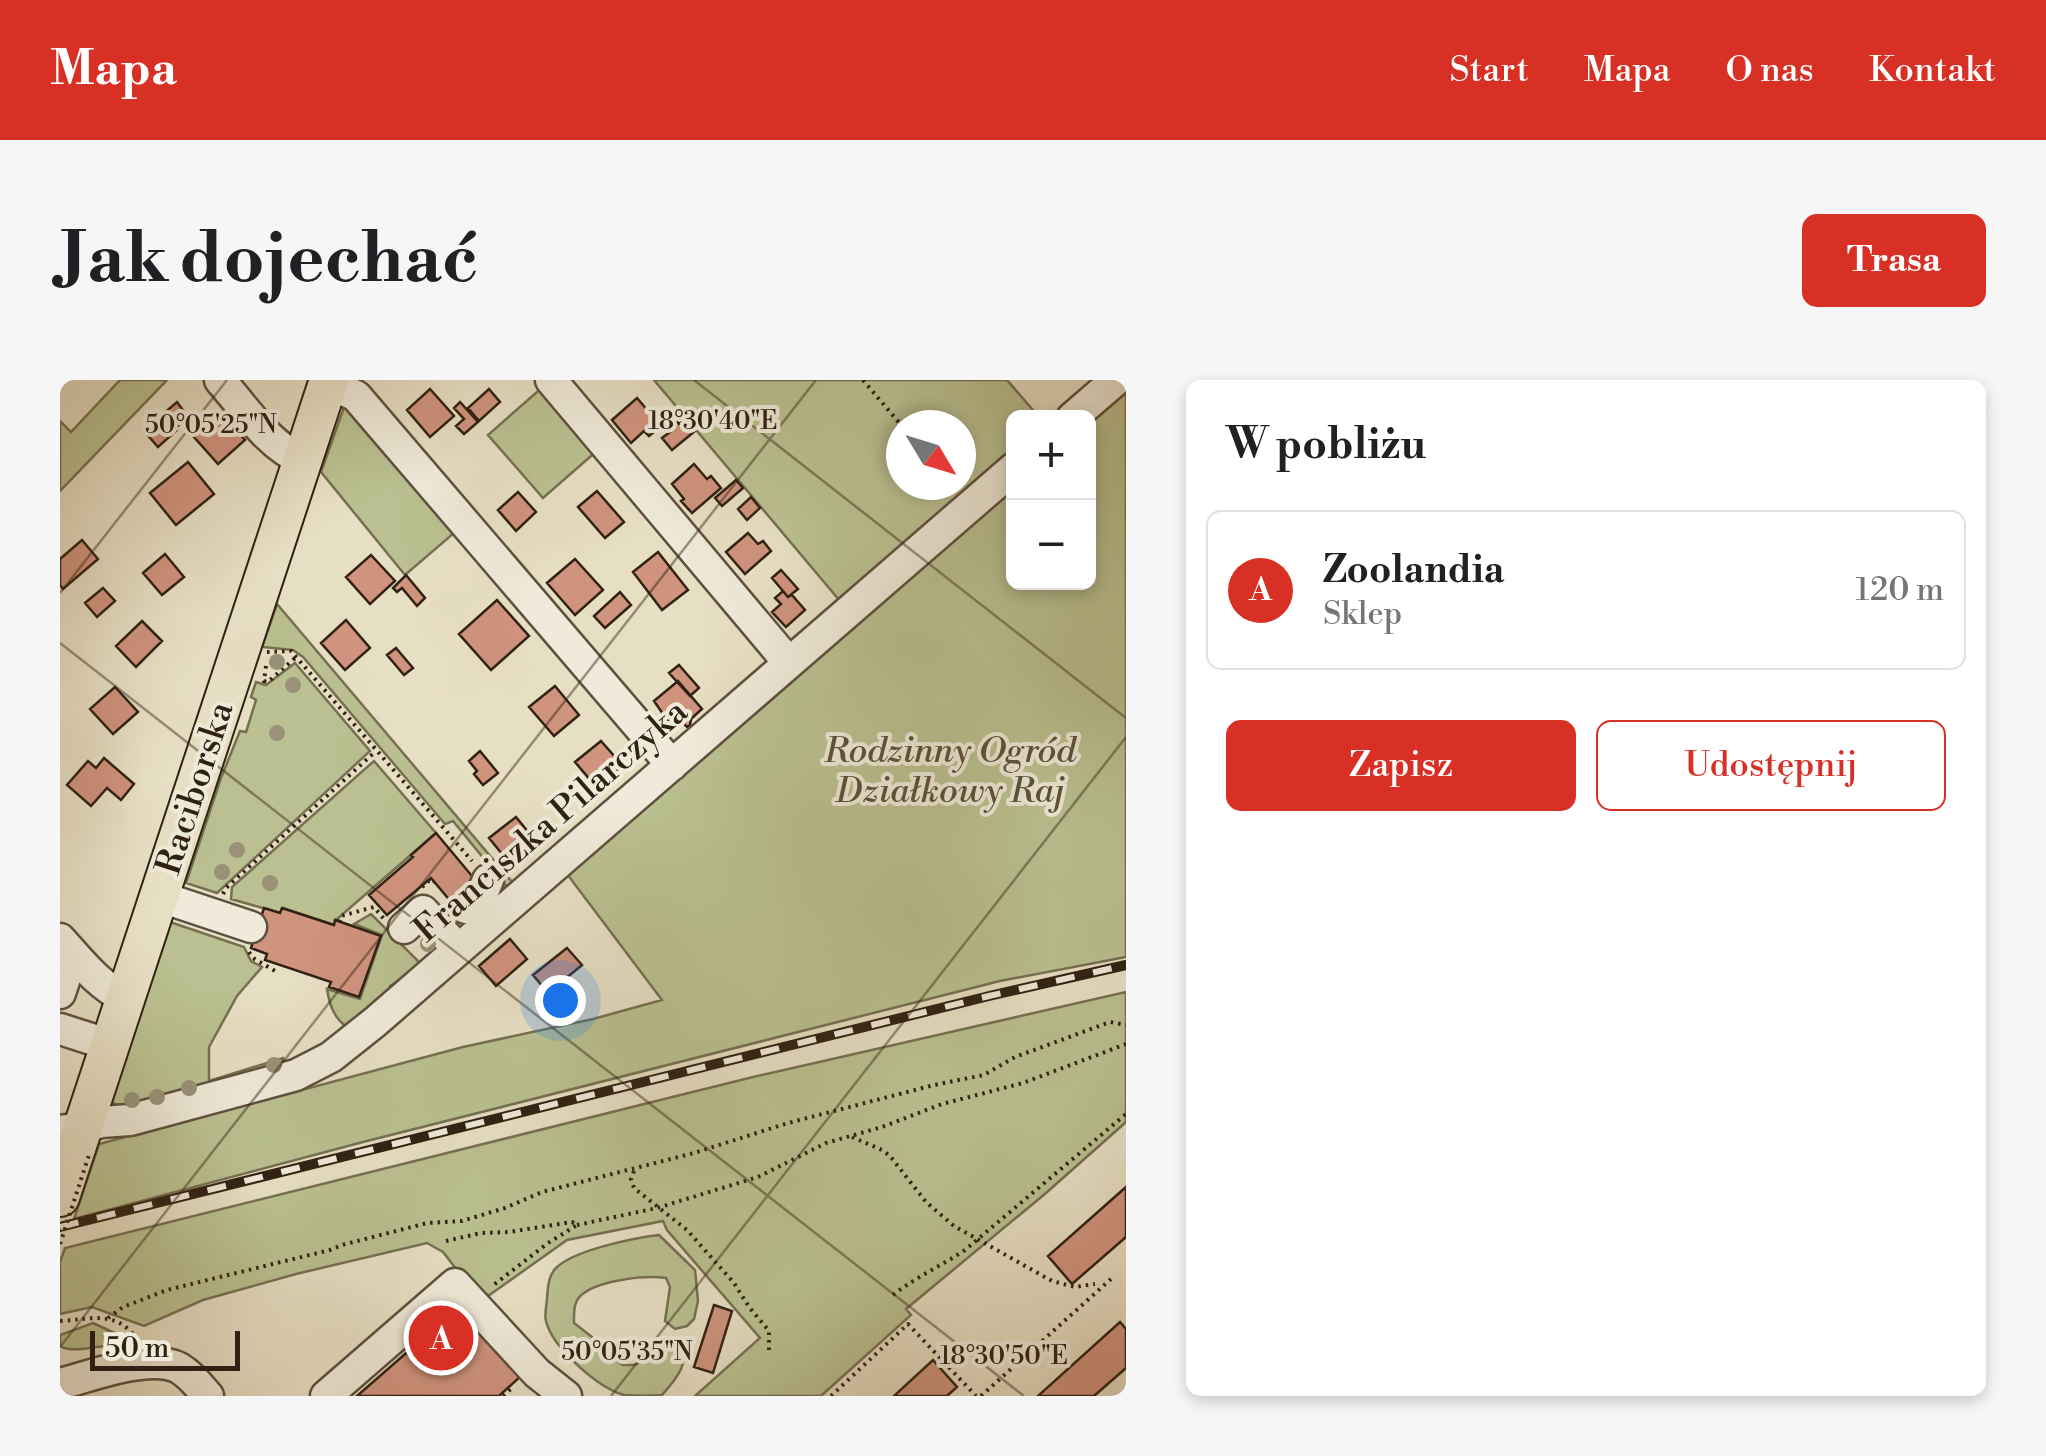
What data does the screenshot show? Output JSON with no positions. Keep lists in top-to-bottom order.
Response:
{
  "streets": {
    "main road": ["Raciborska"],
    "street": ["Franciszka Pilarczyka"]
  },
  "crossings": [
    ["Raciborska", "Franciszka Pilarczyka"]
  ],
  "parks": ["Rodzinny Ogród Działkowy Raj"],
  "scale_bar": "50 m",
  "north": "bottom right",
  "page": {
    "header": "Mapa",
    "nav": [
      "Start",
      "Mapa",
      "O nas",
      "Kontakt"
    ],
    "buttons": [
      "Trasa",
      ["Zapisz", "Udostępnij"]
    ],
    "title": "Jak dojechać",
    "heading": "W pobliżu",
    "map_buttons": ["+", "−"],
    "list": [
      {
        "mark": "A",
        "name": "Zoolandia",
        "note": "Sklep",
        "value": "120 m"
      }
    ],
    "pins": "A",
    "scale": "50 m"
  },
  "coordinates": [
    "18°30'40\"E",
    "50°05'25\"N",
    "50°05'35\"N",
    "18°30'50\"E"
  ]
}
